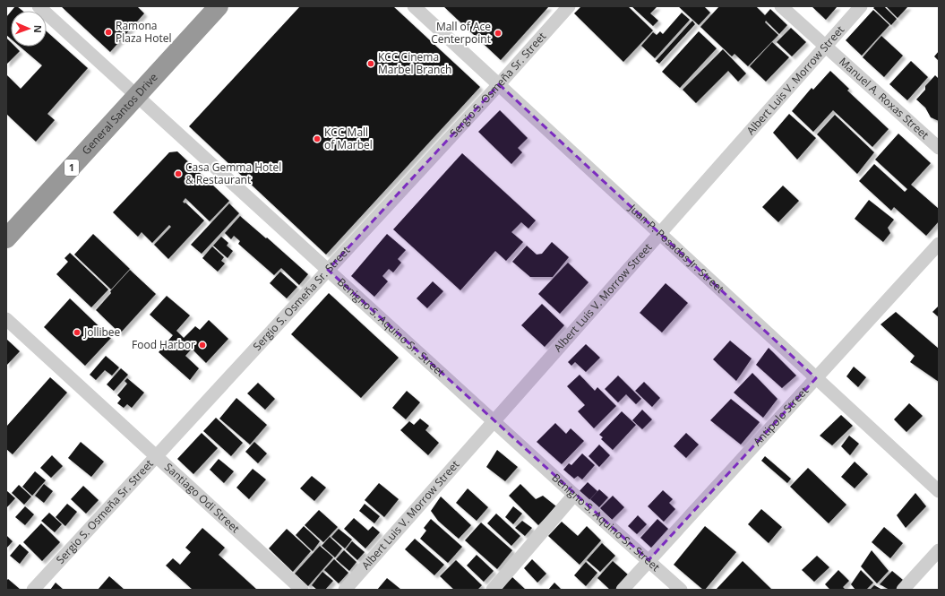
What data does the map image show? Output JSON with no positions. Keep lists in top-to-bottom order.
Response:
{
  "streets": {
    "highway": ["General Santos Drive", "1"],
    "street": [
      "Albert Luis V. Morrow Street",
      "Sergio S. Osmeña Sr. Street",
      "Manuel A. Roxas Street",
      "Juan P. Posadas Jr. Street",
      "Benigno S. Aquino Sr. Street",
      "Antipolo Street",
      "Santiago Odi Street"
    ]
  },
  "crossings": [
    ["Albert Luis V. Morrow Street", "Manuel A. Roxas Street"],
    ["Albert Luis V. Morrow Street", "Juan P. Posadas Jr. Street"],
    ["Albert Luis V. Morrow Street", "Benigno S. Aquino Sr. Street"],
    ["Sergio S. Osmeña Sr. Street", "Juan P. Posadas Jr. Street"],
    ["Sergio S. Osmeña Sr. Street", "Benigno S. Aquino Sr. Street"],
    ["Sergio S. Osmeña Sr. Street", "Santiago Odi Street"],
    ["General Santos Drive", "Benigno S. Aquino Sr. Street"],
    ["Juan P. Posadas Jr. Street", "Antipolo Street"],
    ["Benigno S. Aquino Sr. Street", "Antipolo Street"]
  ],
  "places": [
    "Ramona Plaza Hotel",
    "Mall of Ace Centerpoint",
    "KCC Cinema Marbel Branch",
    "KCC Mall of Marbel",
    "Casa Gemma Hotel & Restaurant",
    "Jollibee",
    "Food Harbor"
  ],
  "north": "right"
}
